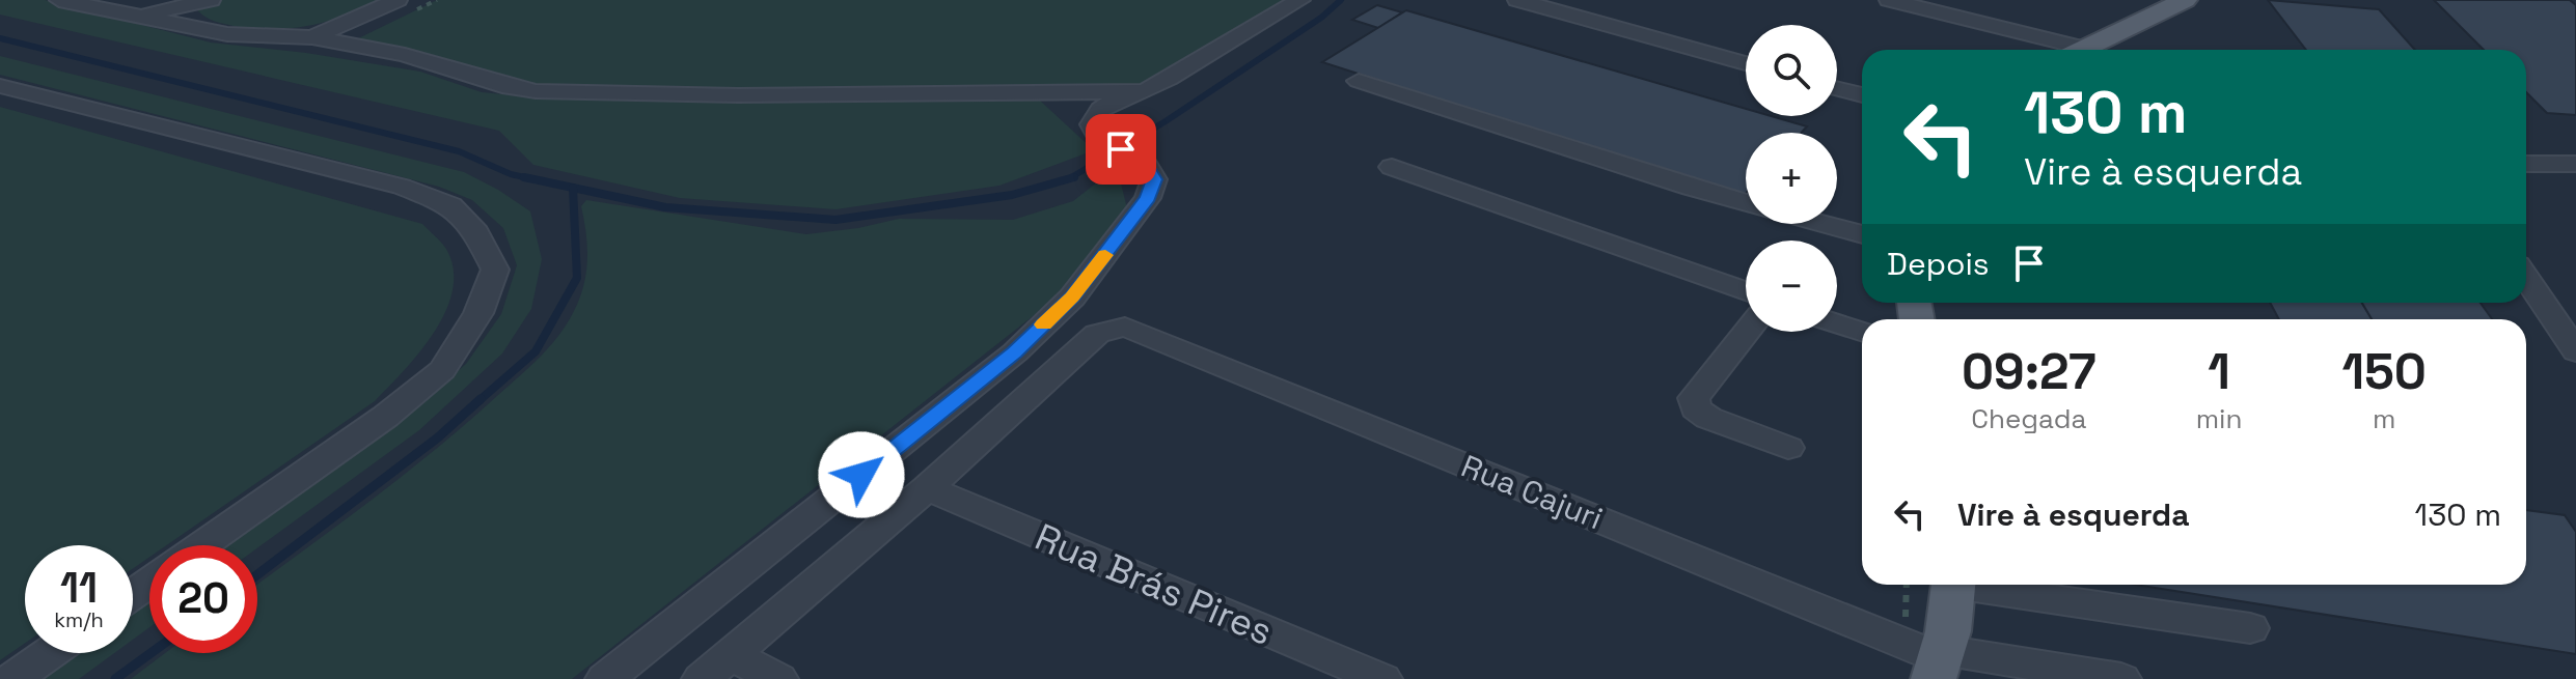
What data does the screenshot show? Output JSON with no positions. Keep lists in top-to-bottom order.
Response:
{
  "streets": {
    "street": ["Rua Cajuri", "Rua Brás Pires"]
  },
  "crossings": [
    ["Rua Cajuri", "Rua Brás Pires"]
  ],
  "page": {
    "map_buttons": ["+", "−"],
    "turn": ["130 m", "Vire à esquerda"],
    "then": "Depois",
    "eta": [
      "09:27",
      "Chegada",
      "1",
      "min",
      "150",
      "m"
    ],
    "list": [
      {
        "name": "Vire à esquerda",
        "value": "130 m"
      }
    ],
    "speed": "11 km/h",
    "limit": "20"
  }
}
